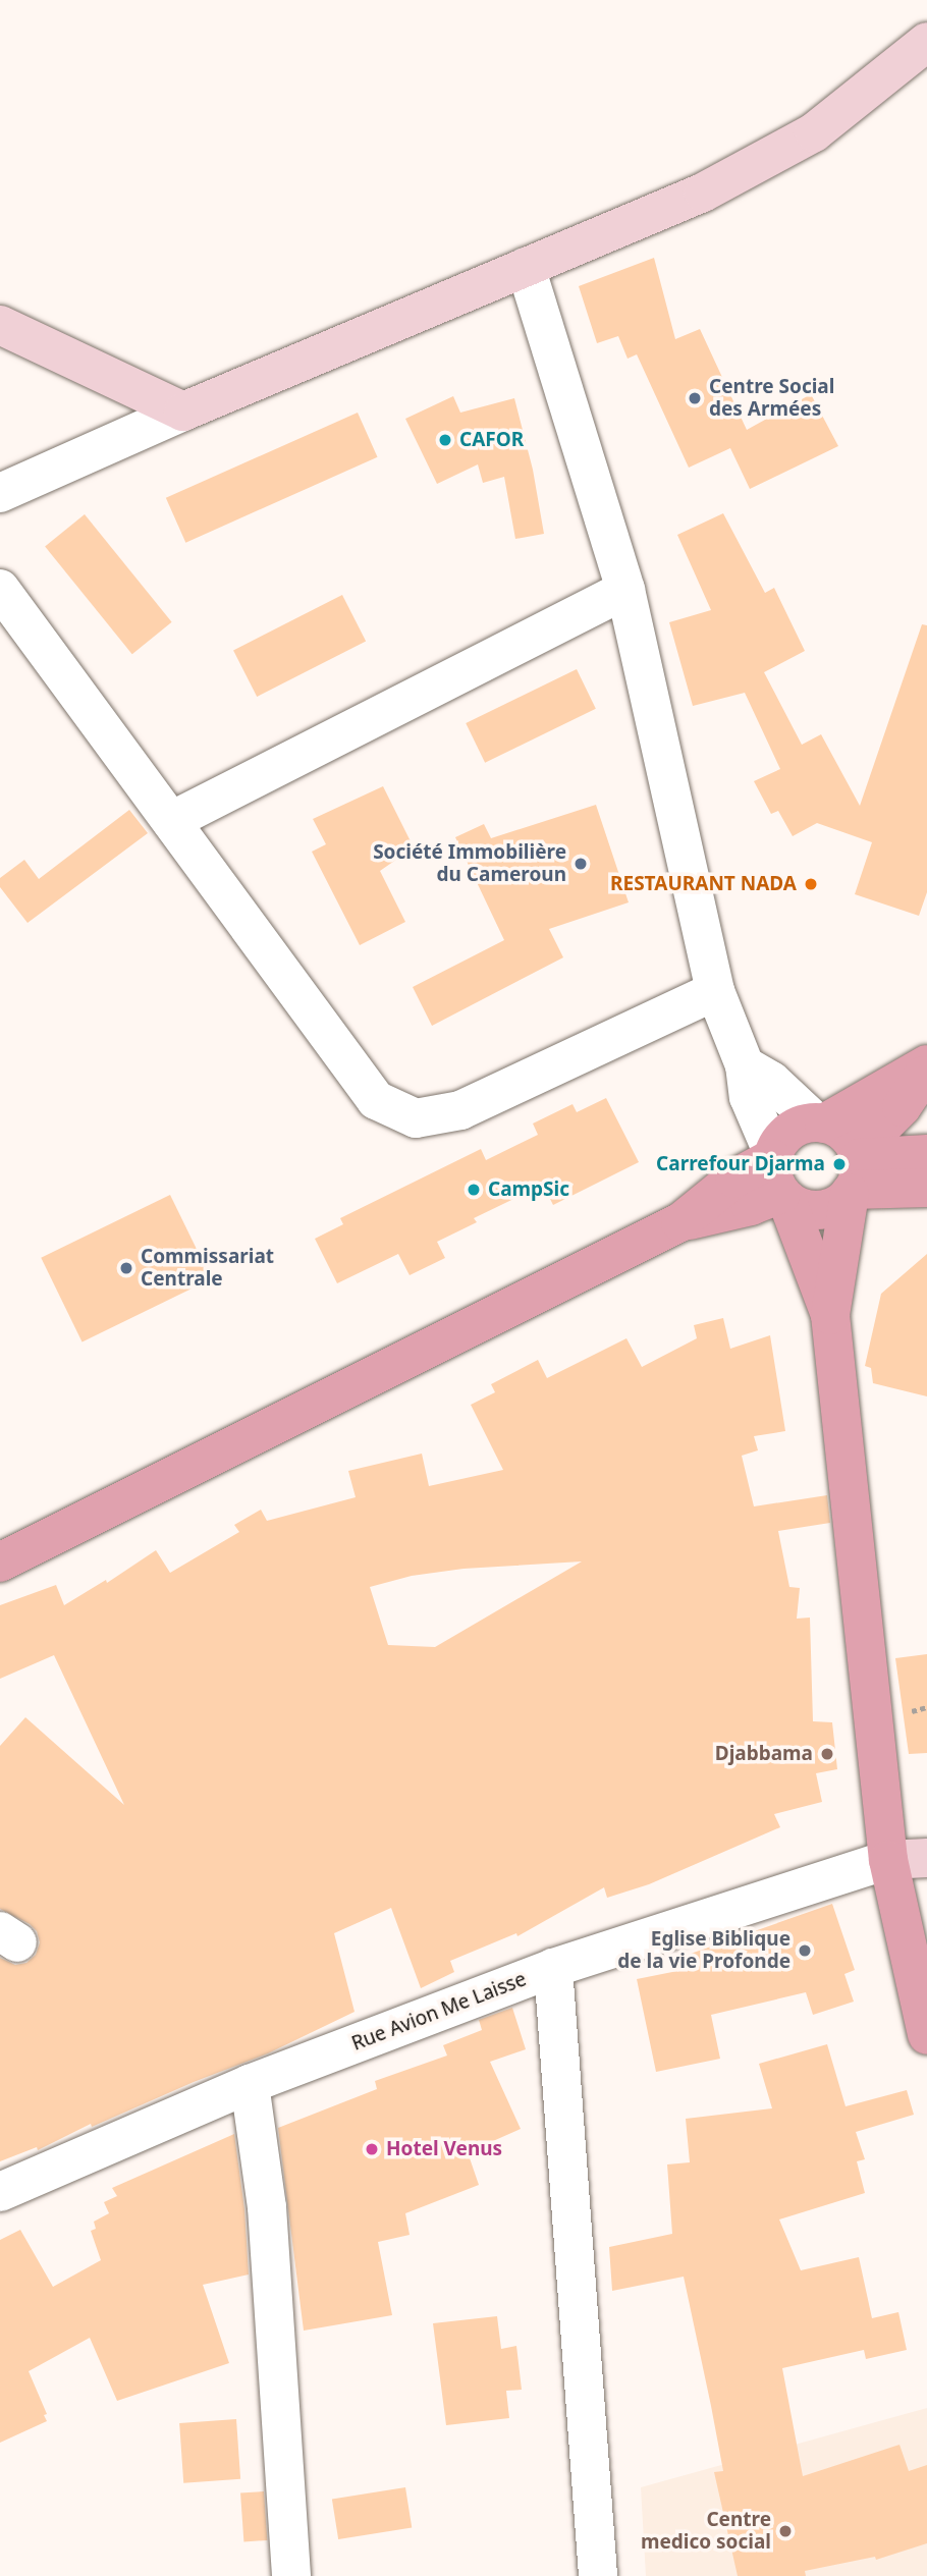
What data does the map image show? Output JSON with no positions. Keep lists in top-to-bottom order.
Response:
{
  "streets": {
    "street": ["Rue Avion Me Laisse"]
  },
  "places": [
    "Centre Social des Armées",
    "CAFOR",
    "Société Immobilière du Cameroun",
    "RESTAURANT NADA",
    "Carrefour Djarma",
    "CampSic",
    "Commissariat Centrale",
    "Djabbama",
    "Eglise Biblique de la vie Profonde",
    "Hotel Venus",
    "Centre medico social"
  ]
}
